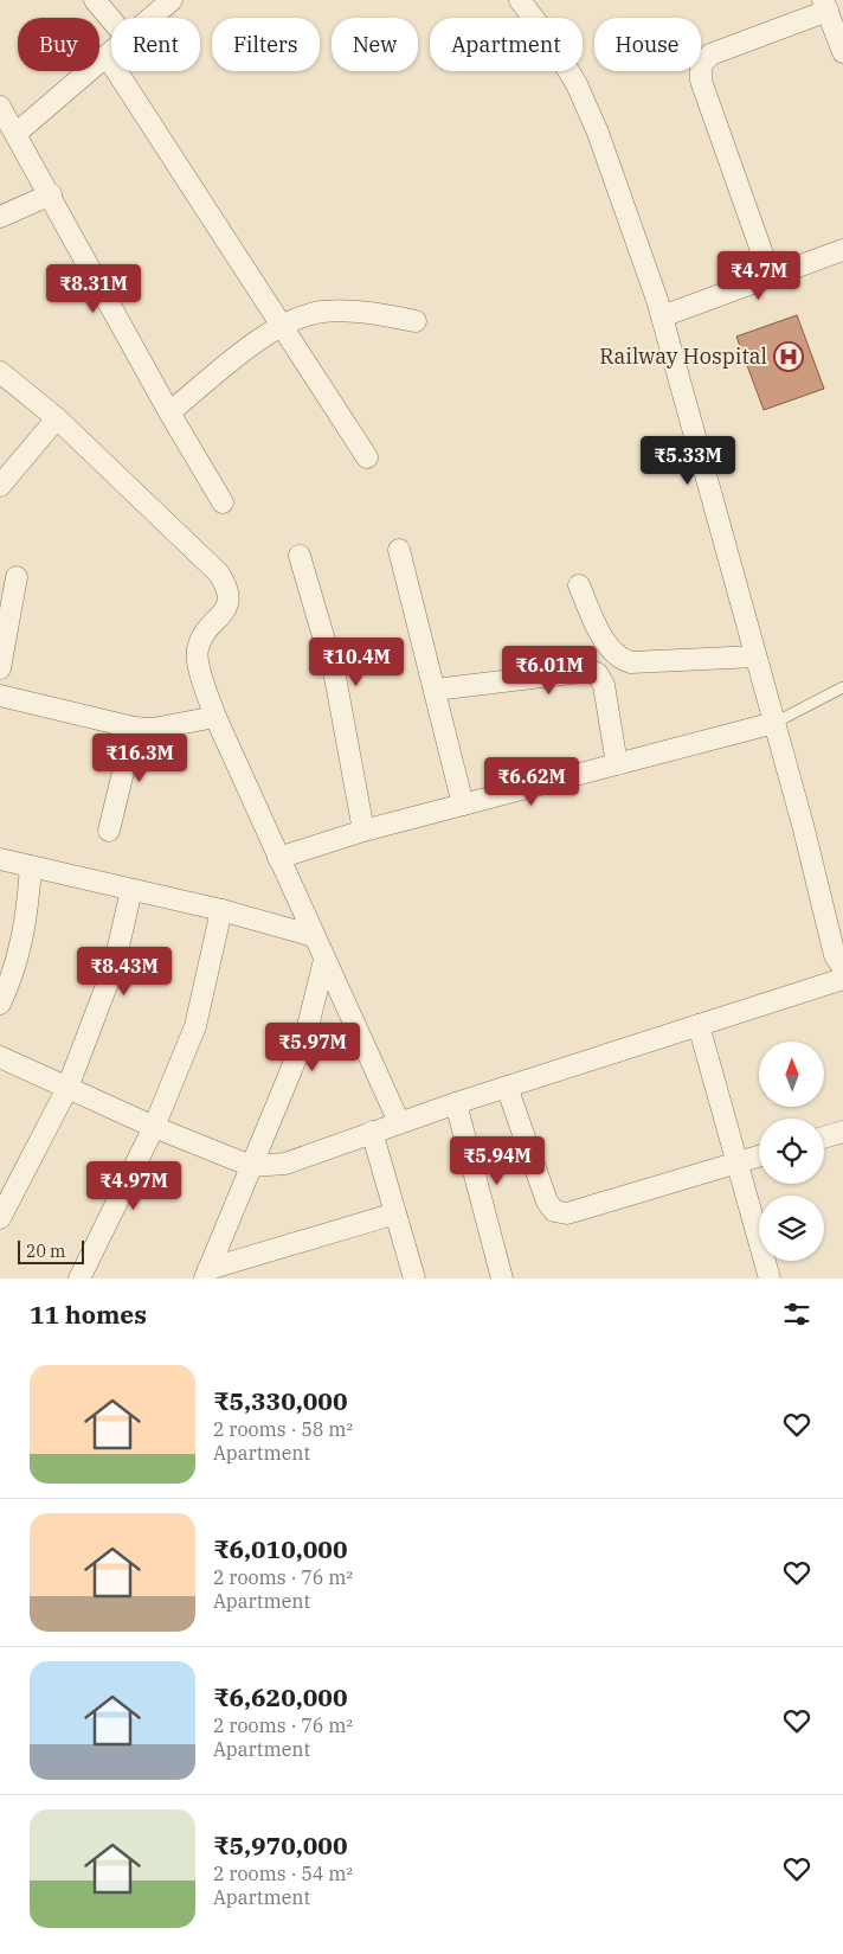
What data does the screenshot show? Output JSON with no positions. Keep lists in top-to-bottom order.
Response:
{
  "places": {
    "hospital": ["Railway Hospital"]
  },
  "scale_bar": "20 m",
  "north": "top",
  "page": {
    "chip": [
      "Buy",
      "Rent",
      "Filters",
      "New",
      "Apartment",
      "House"
    ],
    "price": [
      "₹4.7M",
      "₹8.31M",
      "₹5.33M",
      "₹10.4M",
      "₹6.01M",
      "₹16.3M",
      "₹6.62M",
      "₹8.43M",
      "₹5.97M",
      "₹5.94M",
      "₹4.97M"
    ],
    "scale": "20 m",
    "heading": "11 homes",
    "list": [
      {
        "name": "₹5,330,000",
        "note": "2 rooms · 58 m² · Apartment"
      },
      {
        "name": "₹6,010,000",
        "note": "2 rooms · 76 m² · Apartment"
      },
      {
        "name": "₹6,620,000",
        "note": "2 rooms · 76 m² · Apartment"
      },
      {
        "name": "₹5,970,000",
        "note": "2 rooms · 54 m² · Apartment"
      }
    ]
  }
}
